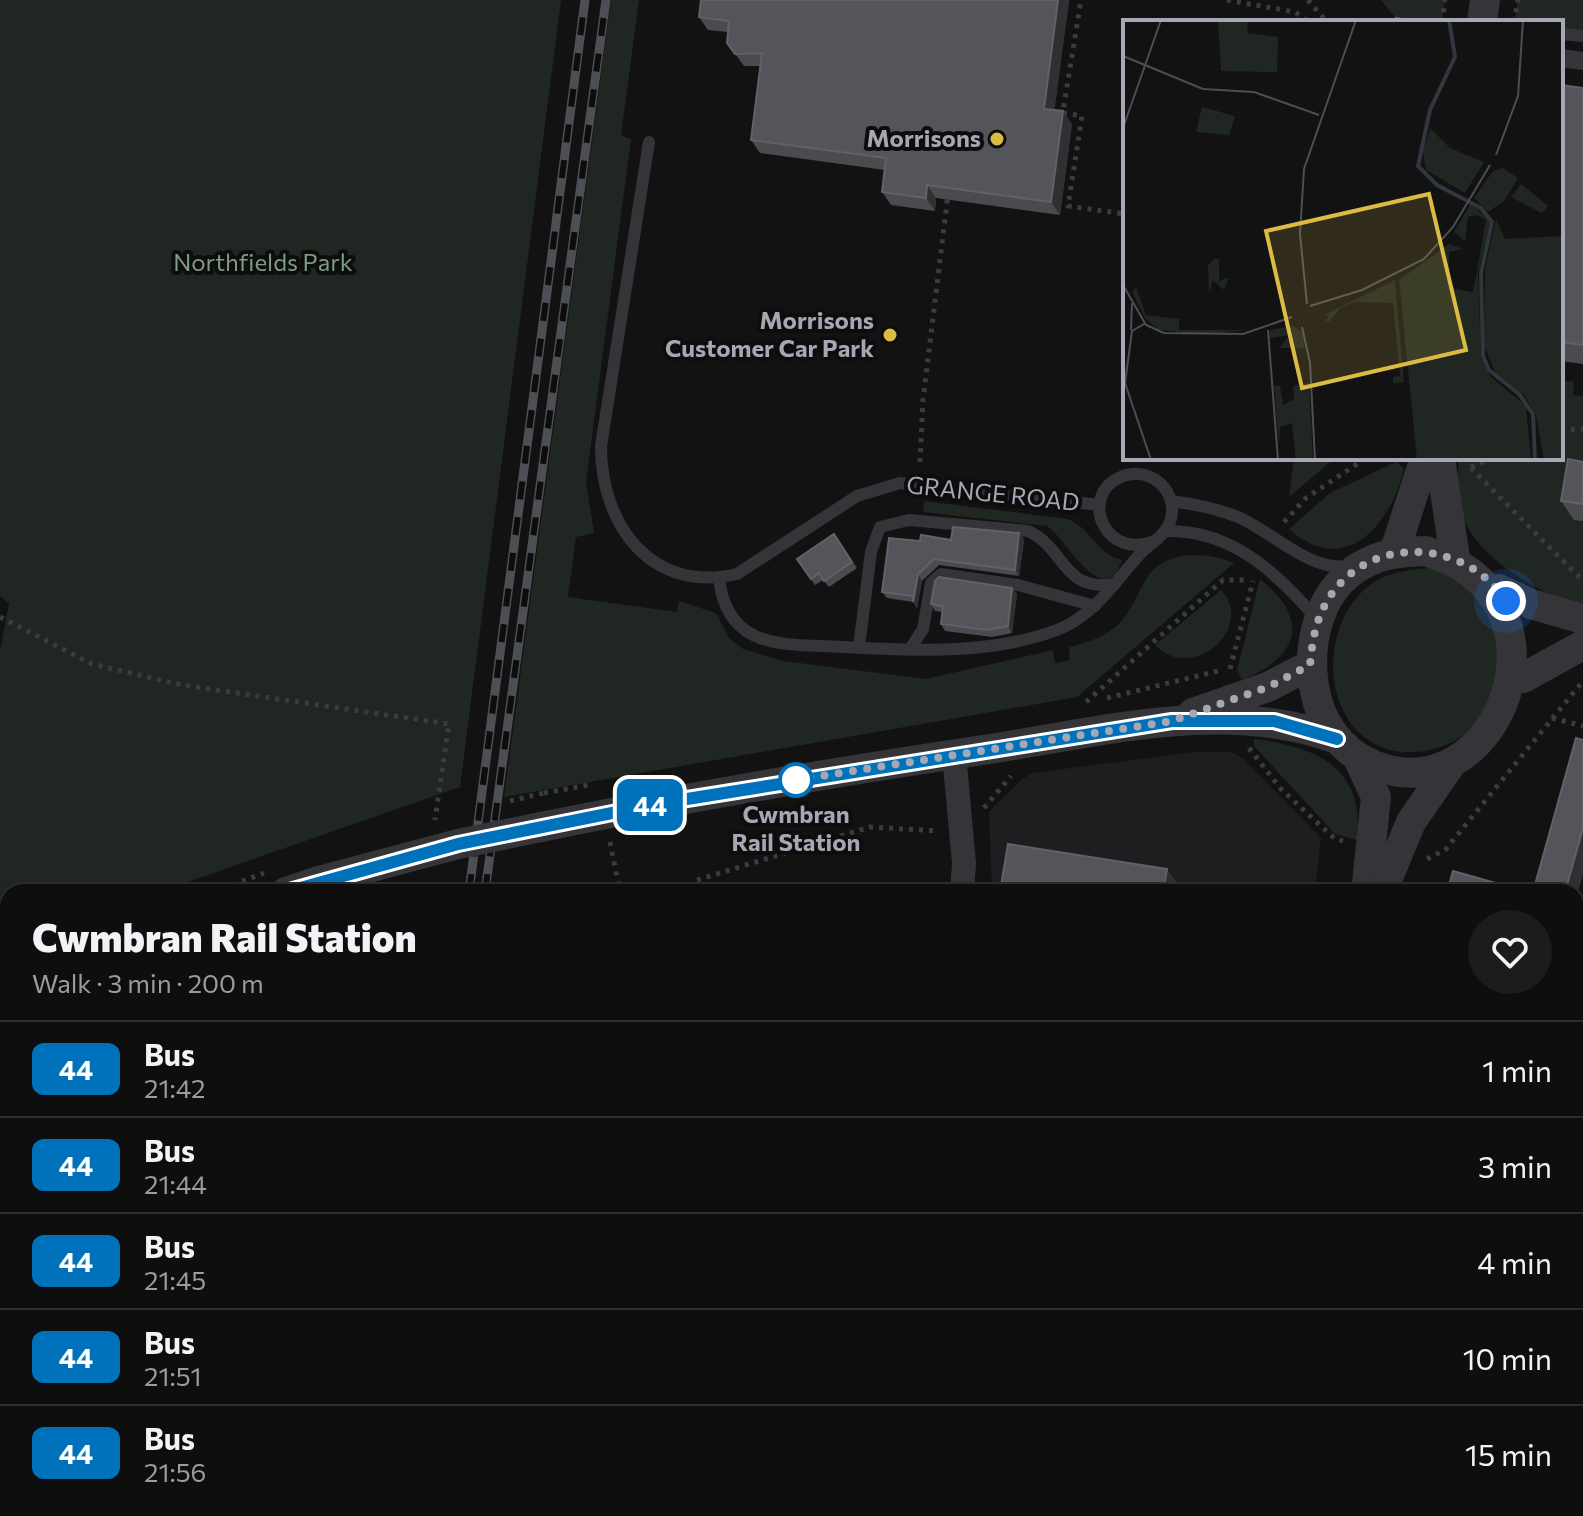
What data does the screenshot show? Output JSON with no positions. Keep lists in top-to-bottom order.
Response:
{
  "streets": {
    "lane": ["GRANGE ROAD"]
  },
  "parks": ["Northfields Park"],
  "places": ["Morrisons", "Morrisons Customer Car Park", "Cwmbran Rail Station"],
  "lines": ["bus line 44"],
  "page": {
    "on_map": "44",
    "heading": ["Cwmbran Rail Station", "Walk · 3 min · 200 m"],
    "list": [
      {
        "mark": "44",
        "name": "Bus",
        "note": "21:42",
        "value": "1 min"
      },
      {
        "mark": "44",
        "name": "Bus",
        "note": "21:44",
        "value": "3 min"
      },
      {
        "mark": "44",
        "name": "Bus",
        "note": "21:45",
        "value": "4 min"
      },
      {
        "mark": "44",
        "name": "Bus",
        "note": "21:51",
        "value": "10 min"
      },
      {
        "mark": "44",
        "name": "Bus",
        "note": "21:56",
        "value": "15 min"
      }
    ]
  }
}
